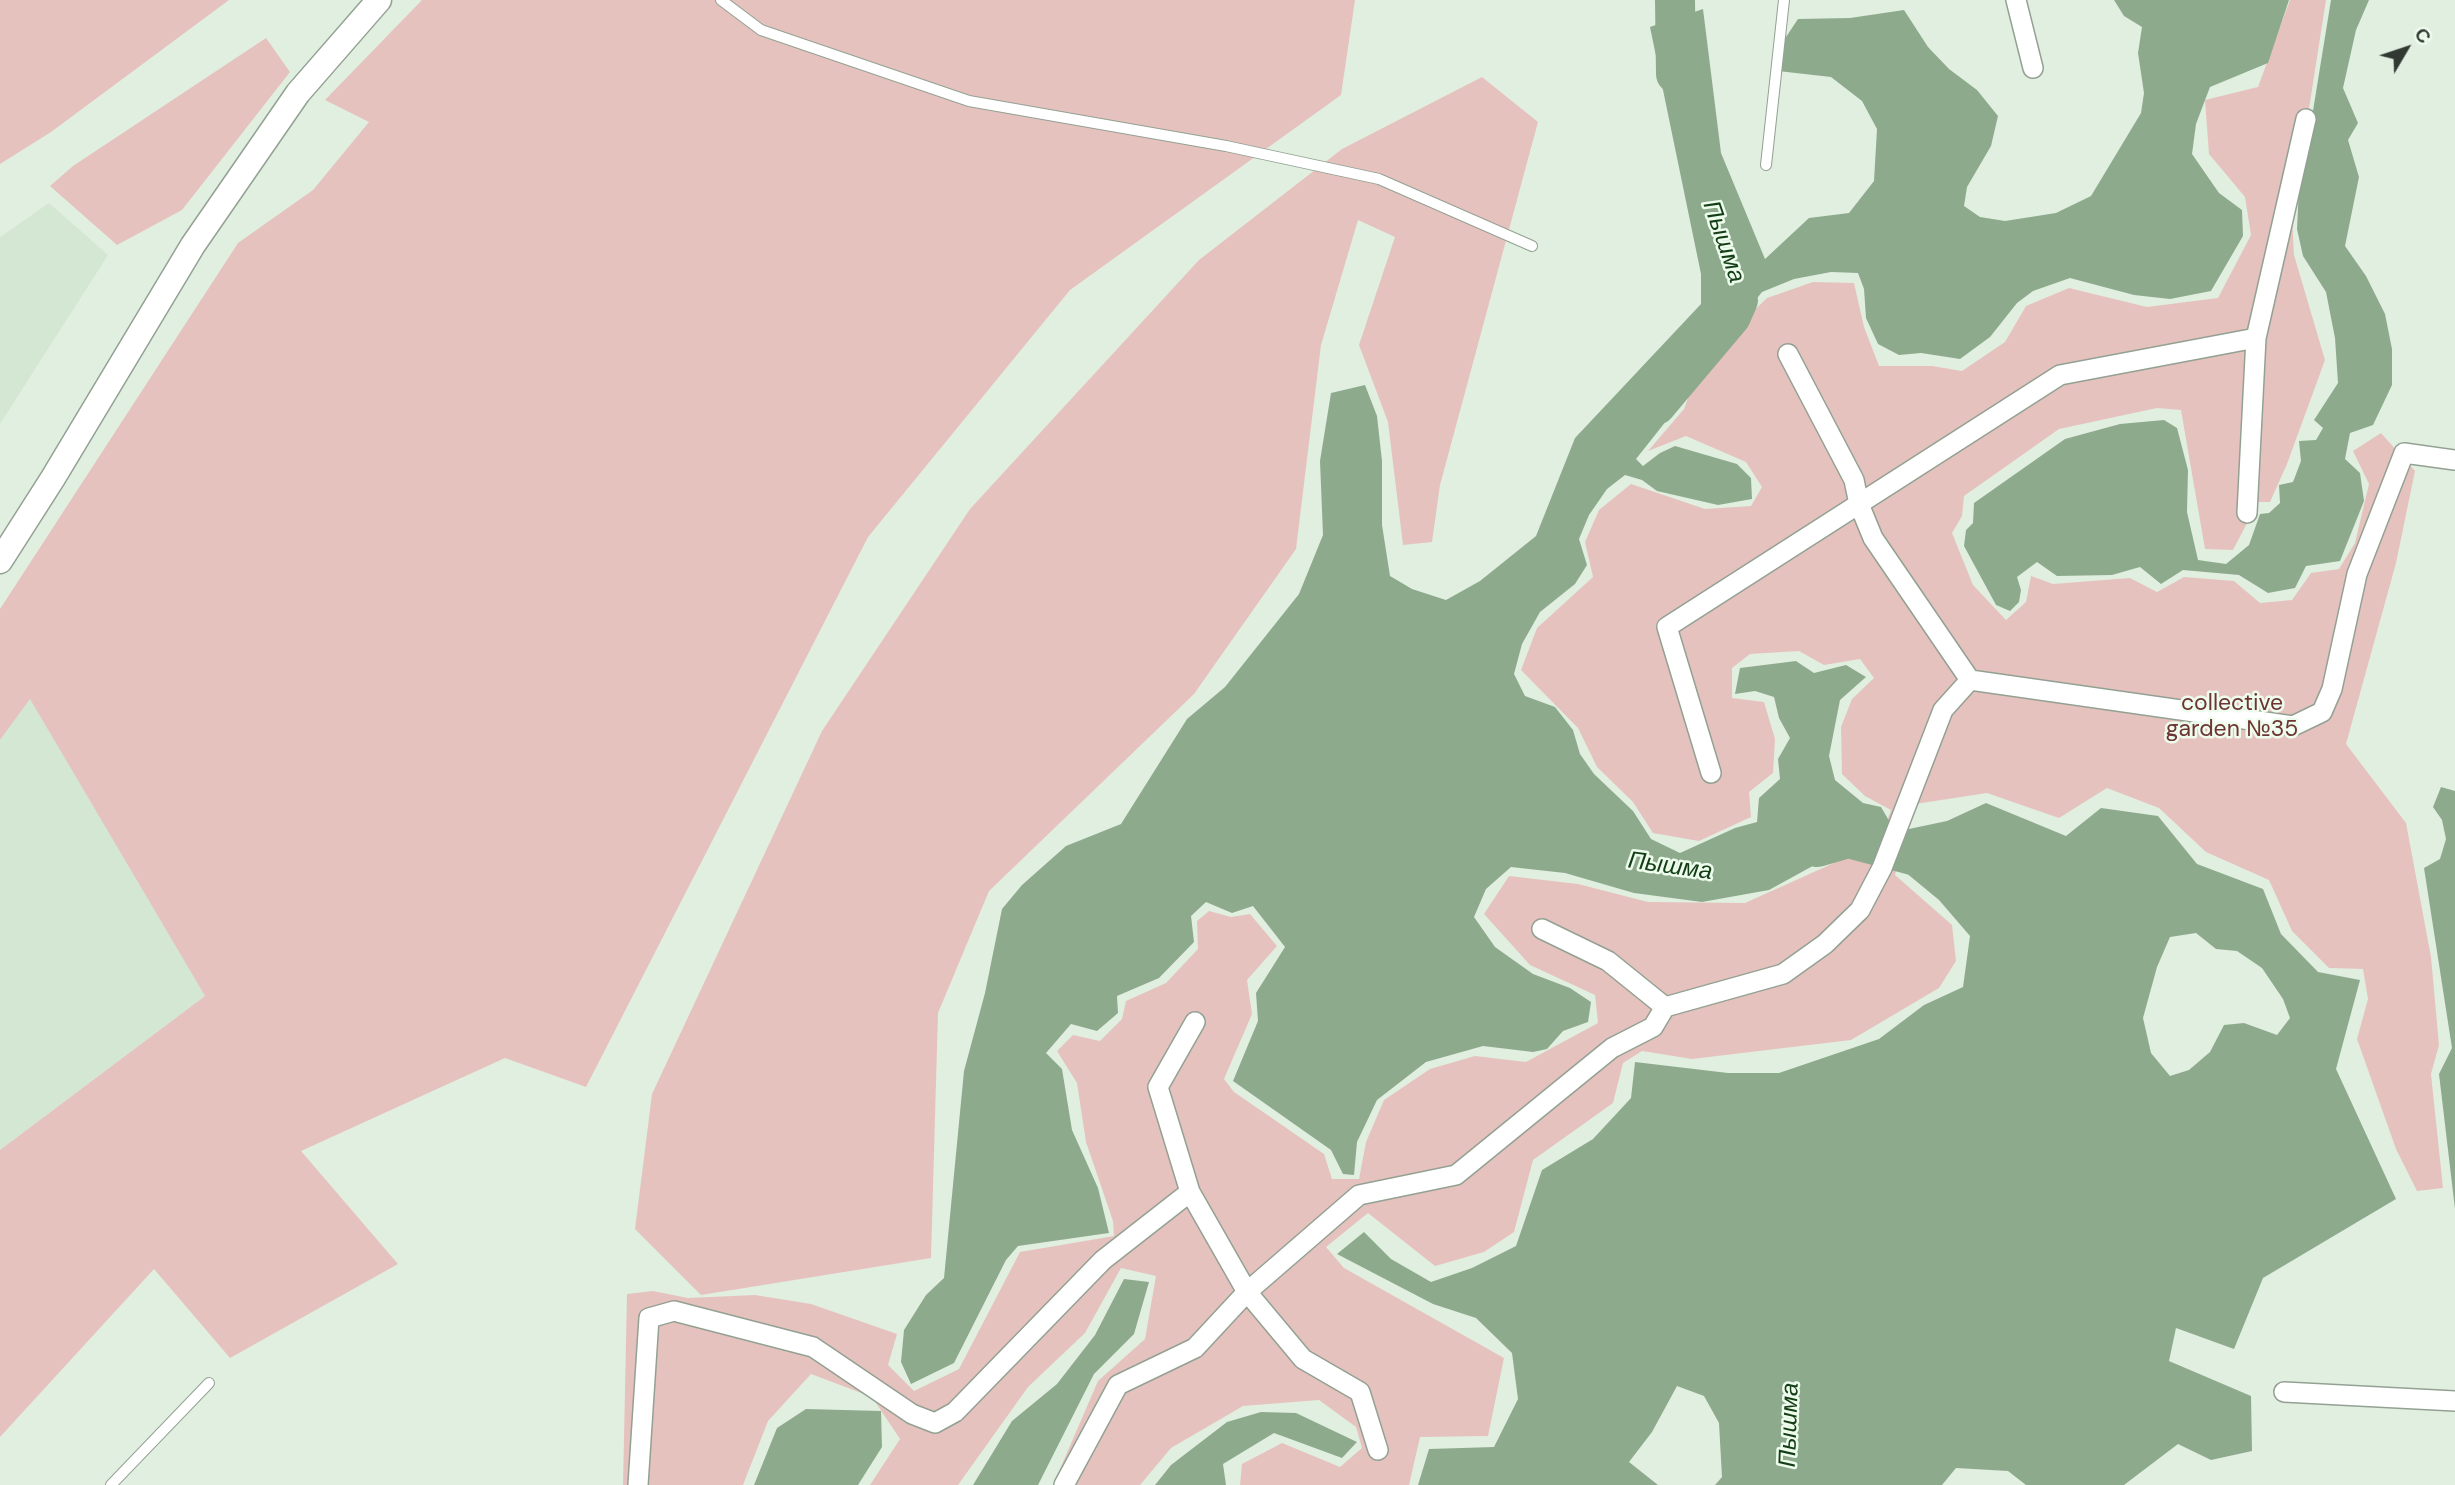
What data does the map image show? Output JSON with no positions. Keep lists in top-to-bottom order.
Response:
{
  "water": ["Пышма"],
  "parks": ["collective garden №35"],
  "north": "top right"
}
